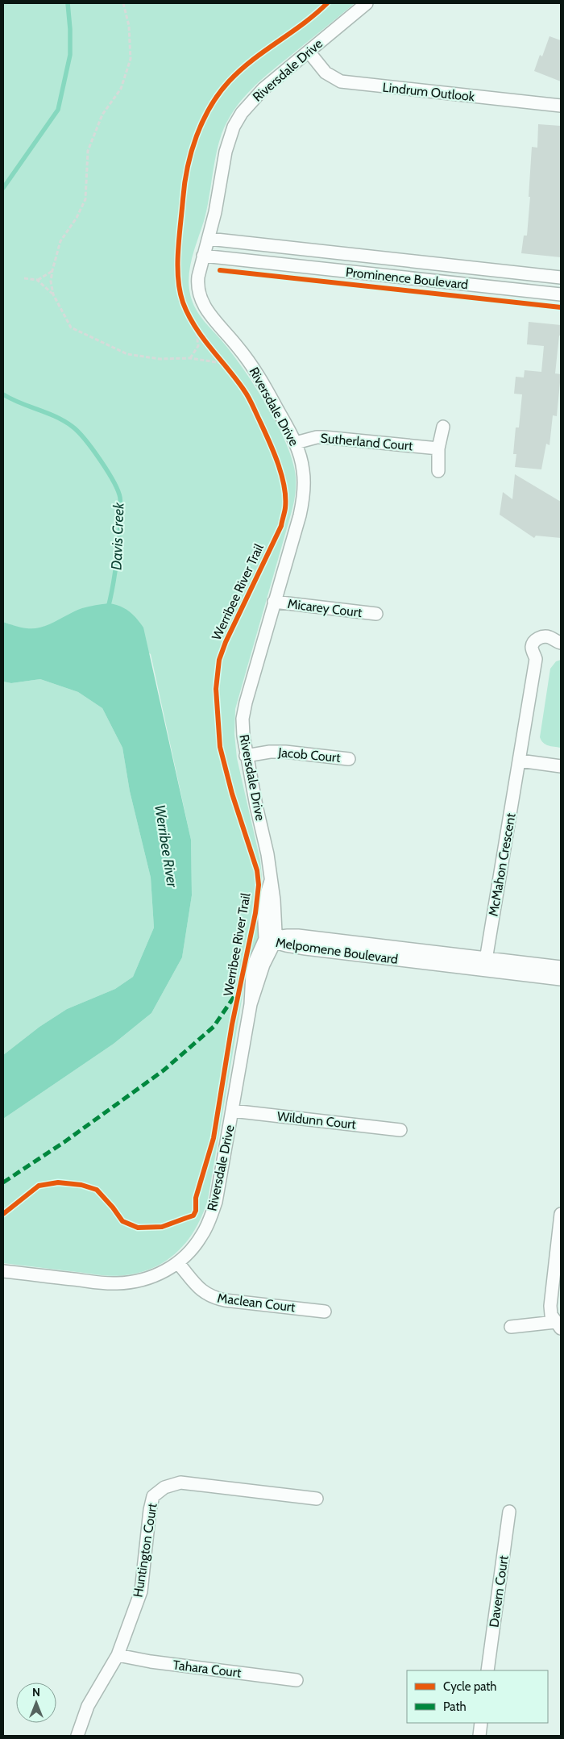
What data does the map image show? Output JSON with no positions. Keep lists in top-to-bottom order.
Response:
{
  "streets": {
    "street": [
      "Riversdale Drive",
      "Lindrum Outlook",
      "Prominence Boulevard",
      "Sutherland Court",
      "Micarey Court",
      "Jacob Court",
      "McMahon Crescent",
      "Melpomene Boulevard",
      "Wildunn Court",
      "Maclean Court",
      "Huntington Court",
      "Davern Court",
      "Tahara Court"
    ],
    "cycle path": ["Werribee River Trail"]
  },
  "crossings": [
    ["Riversdale Drive", "Lindrum Outlook"],
    ["Riversdale Drive", "Prominence Boulevard"],
    ["Riversdale Drive", "Sutherland Court"],
    ["Riversdale Drive", "Micarey Court"],
    ["Riversdale Drive", "Jacob Court"],
    ["Riversdale Drive", "Melpomene Boulevard"],
    ["Riversdale Drive", "Wildunn Court"],
    ["Riversdale Drive", "Maclean Court"],
    ["McMahon Crescent", "Melpomene Boulevard"],
    ["Huntington Court", "Tahara Court"]
  ],
  "water": ["Davis Creek", "Werribee River"],
  "legend": ["Cycle path", "Path"],
  "north": "top"
}
